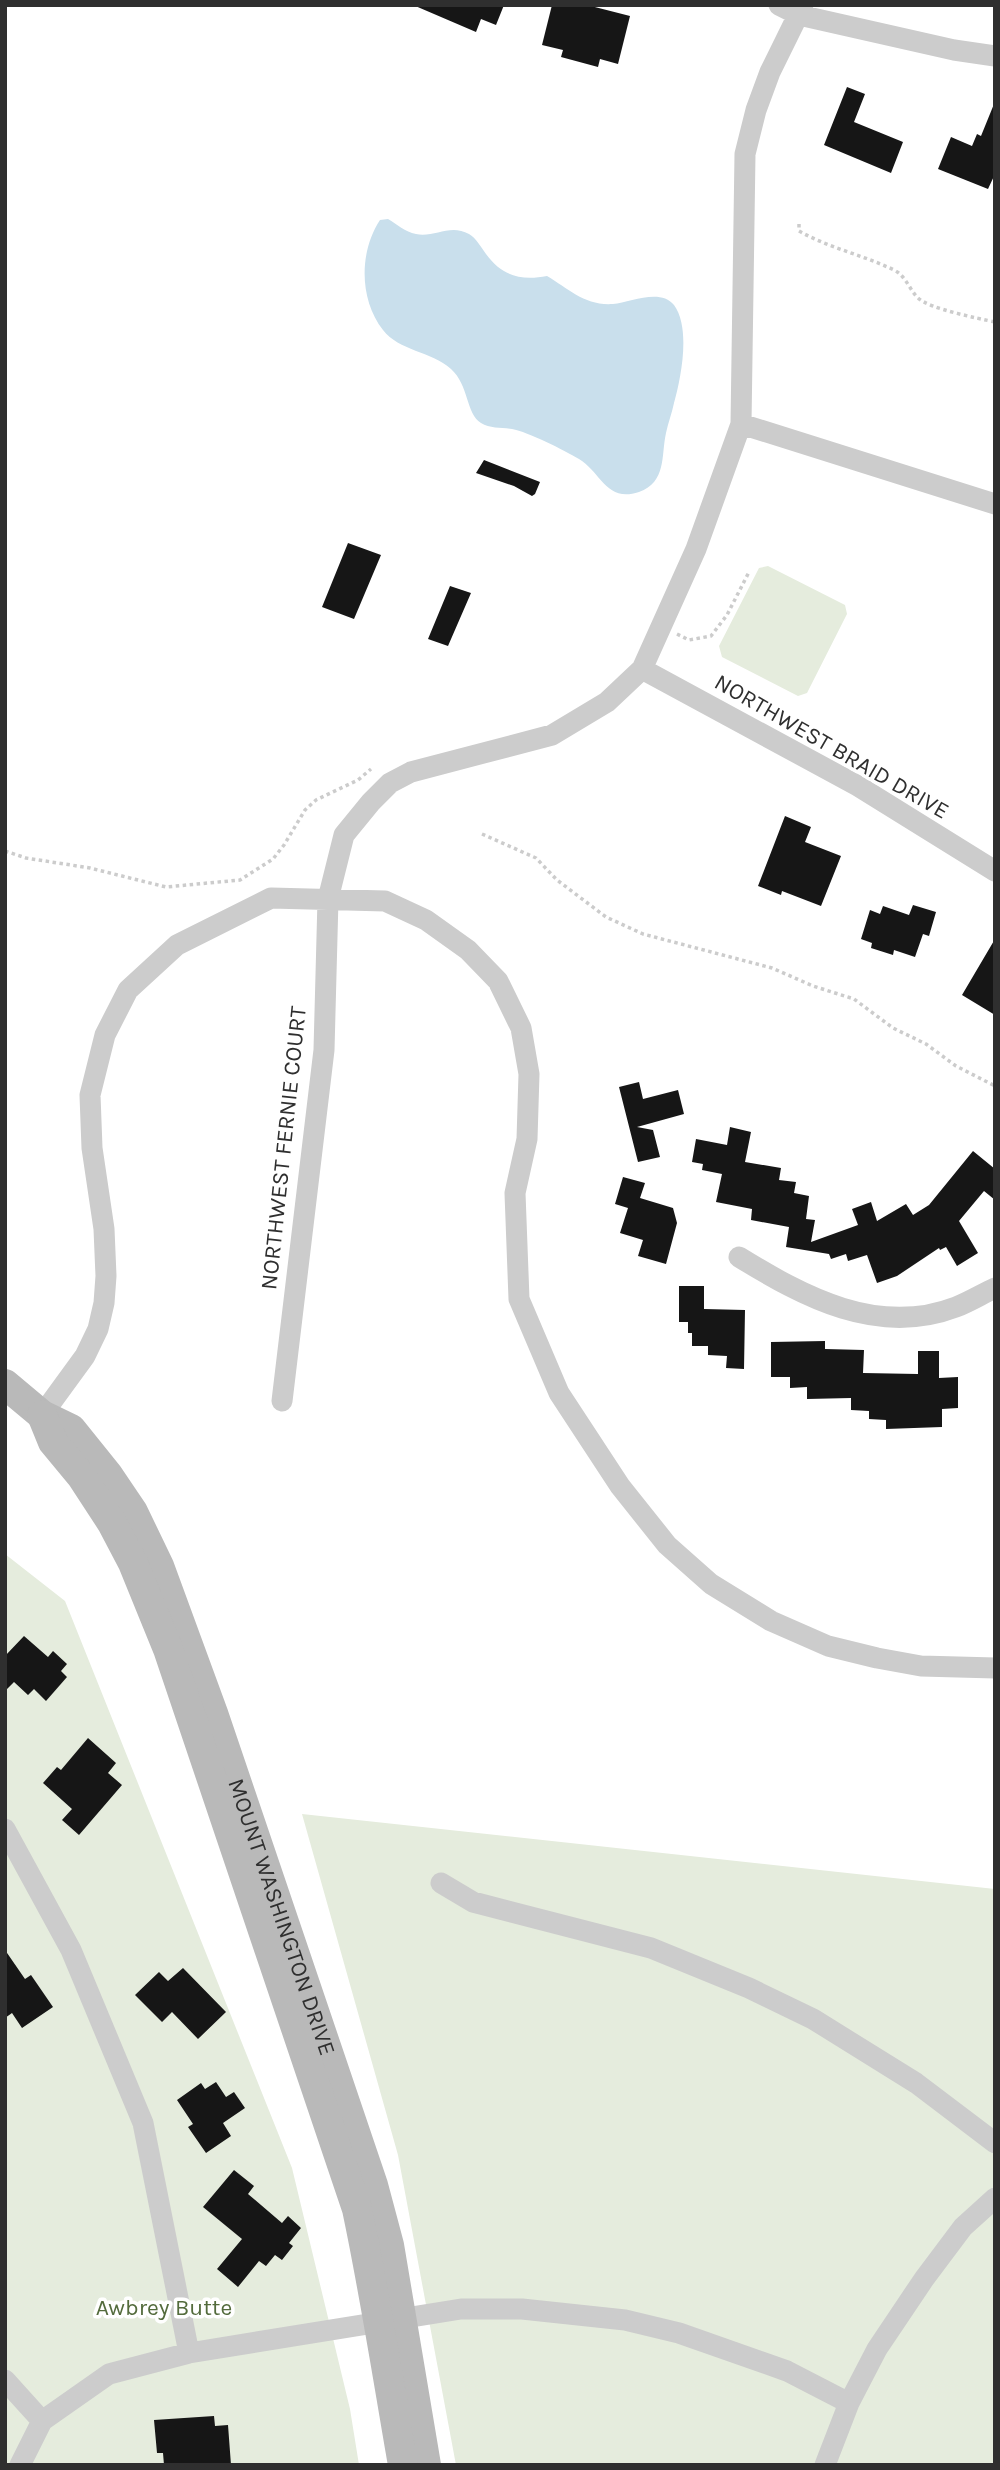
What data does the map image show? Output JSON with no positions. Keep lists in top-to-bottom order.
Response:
{
  "streets": {
    "main road": ["MOUNT WASHINGTON DRIVE"],
    "street": ["NORTHWEST BRAID DRIVE", "NORTHWEST FERNIE COURT"]
  },
  "crossings": [
    ["NORTHWEST BRAID DRIVE", "NORTHWEST FERNIE COURT"]
  ],
  "parks": ["Awbrey Butte"]
}
